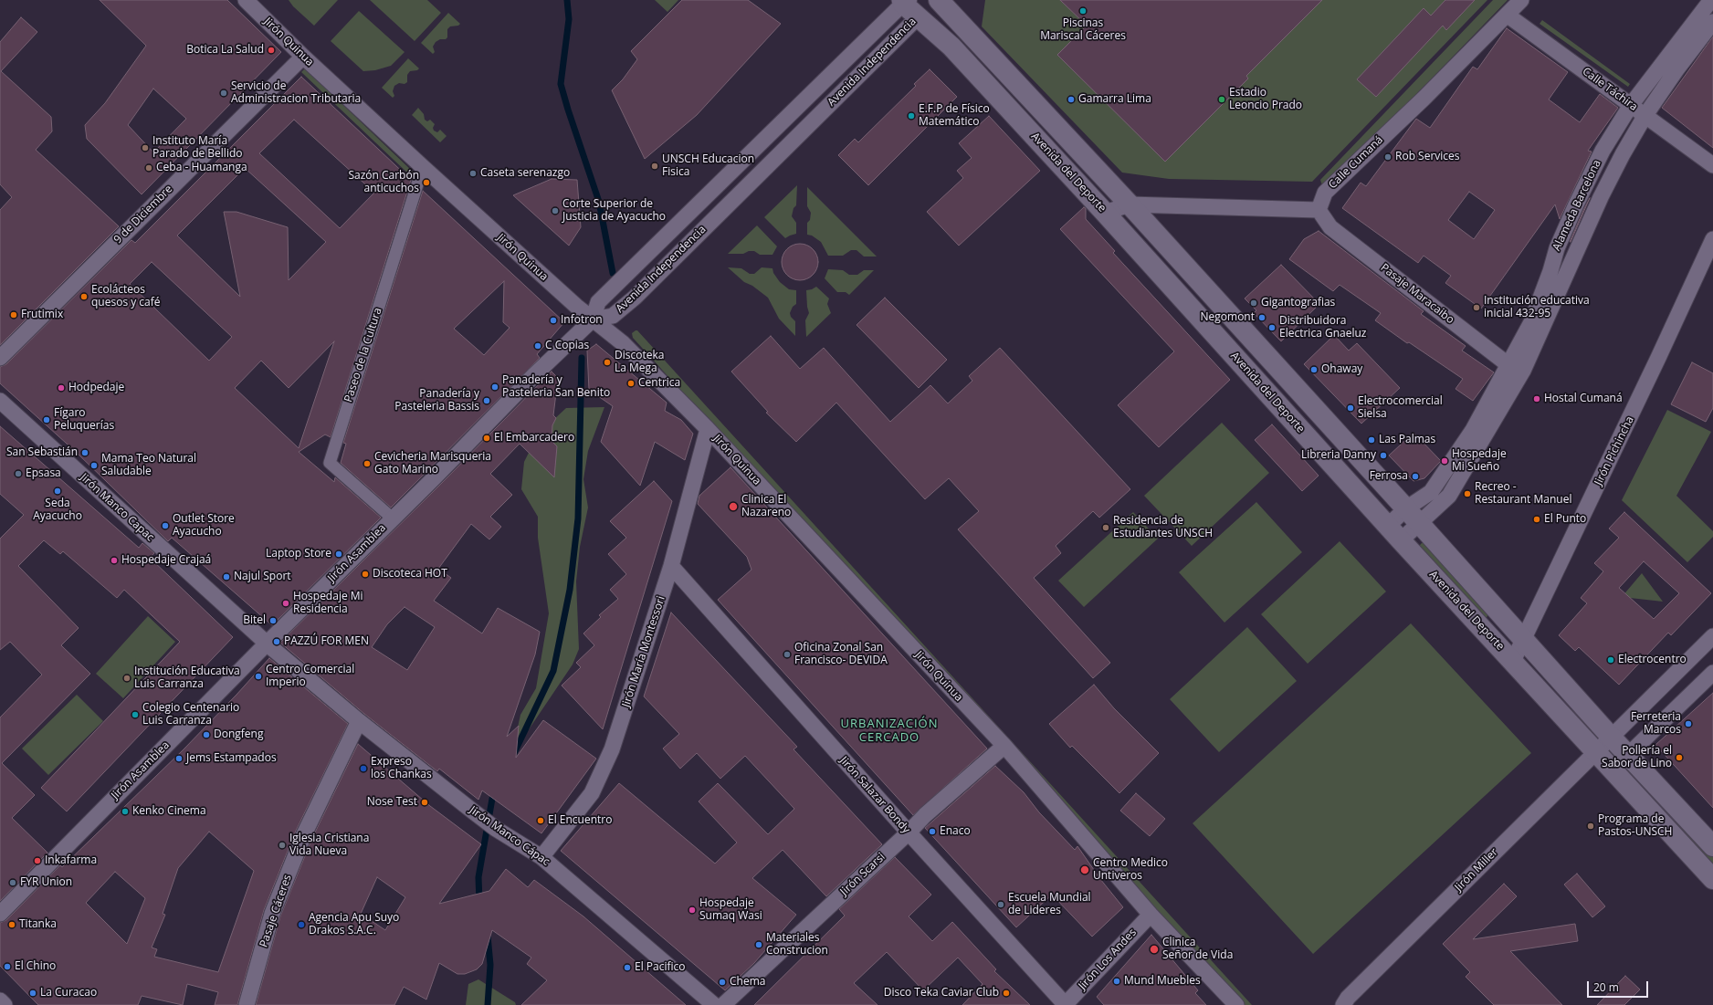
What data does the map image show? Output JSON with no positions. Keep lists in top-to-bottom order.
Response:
{
  "streets": {
    "street": [
      "Jirón Quinua",
      "Avenida Independencia",
      "Calle Táchira",
      "Calle Cumaná",
      "Avenida del Deporte",
      "Alameda Barcelona",
      "9 de Diciembre",
      "Pasaje Maracaibo",
      "Paseo de la Cultura",
      "Jirón Pichincha",
      "Jirón Manco Capac",
      "Jirón Asamblea",
      "Jirón María Montessori",
      "Jirón Salazar Bondy",
      "Jirón Manco Cápac",
      "Jirón Miller",
      "Jirón Scarsi",
      "Pasaje Cáceres",
      "Jirón Los Andes"
    ]
  },
  "crossings": [
    ["Jirón Quinua", "Avenida Independencia"],
    ["Jirón Quinua", "9 de Diciembre"],
    ["Jirón Quinua", "Paseo de la Cultura"],
    ["Jirón Quinua", "Jirón Asamblea"],
    ["Jirón Quinua", "Jirón María Montessori"],
    ["Jirón Quinua", "Jirón Scarsi"],
    ["Jirón Quinua", "Jirón Los Andes"],
    ["Avenida Independencia", "Avenida del Deporte"],
    ["Avenida Independencia", "Jirón Asamblea"],
    ["Calle Táchira", "Calle Cumaná"],
    ["Calle Táchira", "Alameda Barcelona"],
    ["Calle Cumaná", "Pasaje Maracaibo"],
    ["Avenida del Deporte", "Alameda Barcelona"],
    ["Avenida del Deporte", "Jirón Pichincha"],
    ["Avenida del Deporte", "Jirón Miller"],
    ["Alameda Barcelona", "Pasaje Maracaibo"],
    ["Paseo de la Cultura", "Jirón Asamblea"],
    ["Jirón Manco Capac", "Jirón Asamblea"],
    ["Jirón Manco Capac", "Jirón Manco Cápac"],
    ["Jirón Asamblea", "Jirón Manco Cápac"],
    ["Jirón María Montessori", "Jirón Salazar Bondy"],
    ["Jirón María Montessori", "Jirón Manco Cápac"],
    ["Jirón Salazar Bondy", "Jirón Scarsi"],
    ["Jirón Salazar Bondy", "Jirón Los Andes"],
    ["Jirón Manco Cápac", "Pasaje Cáceres"]
  ],
  "districts": ["URBANIZACIÓN CERCADO"],
  "places": [
    "Piscinas Mariscal Cáceres",
    "Botica La Salud",
    "Servicio de Administracion Tributaria",
    "Gamarra Lima",
    "Estadio Leoncio Prado",
    "E.F.P de Físico Matemático",
    "Instituto María Parado de Bellido",
    "Rob Services",
    "UNSCH Educacion Fisica",
    "Ceba - Huamanga",
    "Caseta serenazgo",
    "Sazón Carbón anticuchos",
    "Corte Superior de Justicia de Ayacucho",
    "Ecolácteos quesos y café",
    "Gigantografias",
    "Institución educativa inicial 432-95",
    "Frutimix",
    "Negomont",
    "Infotron",
    "Distribuidora Electrica Gnaeluz",
    "C Copias",
    "Discoteka La Mega",
    "Ohaway",
    "Centrica",
    "Panadería y Pasteleria San Benito",
    "Hodpedaje",
    "Hostal Cumaná",
    "Panadería y Pasteleria Bassis",
    "Electrocomercial Sielsa",
    "Fígaro Peluquerías",
    "El Embarcadero",
    "Las Palmas",
    "San Sebastián",
    "Libreria Danny",
    "Hospedaje Mi Sueño",
    "Cevicheria Marisqueria Gato Marino",
    "Mama Teo Natural Saludable",
    "Epsasa",
    "Ferrosa",
    "Seda Ayacucho",
    "Recreo - Restaurant Manuel",
    "Clinica El Nazareno",
    "El Punto",
    "Outlet Store Ayacucho",
    "Residencia de Estudiantes UNSCH",
    "Laptop Store",
    "Hospedaje Crajaá",
    "Discoteca HOT",
    "Najul Sport",
    "Hospedaje Mi Residencia",
    "Bitel",
    "PAZZÚ FOR MEN",
    "Oficina Zonal San Francisco- DEVIDA",
    "Electrocentro",
    "Centro Comercial Imperio",
    "Institución Educativa Luis Carranza",
    "Colegio Centenario Luis Carranza",
    "Ferreteria Marcos",
    "Dongfeng",
    "Pollería el Sabor de Lino",
    "Jems Estampados",
    "Expreso los Chankas",
    "Nose Test",
    "Kenko Cinema",
    "El Encuentro",
    "Programa de Pastos-UNSCH",
    "Enaco",
    "Iglesia Cristiana Vida Nueva",
    "Inkafarma",
    "Centro Medico Untiveros",
    "FYR Union",
    "Escuela Mundial de Lideres",
    "Hospedaje Sumaq Wasi",
    "Titanka",
    "Agencia Apu Suyo Drakos S.A.C.",
    "Materiales Construcion",
    "Clinica Señor de Vida",
    "El Chino",
    "El Pacifico",
    "Mund Muebles",
    "Chema",
    "La Curacao",
    "Disco Teka Caviar Club"
  ],
  "scale_bar": "20 m"
}
